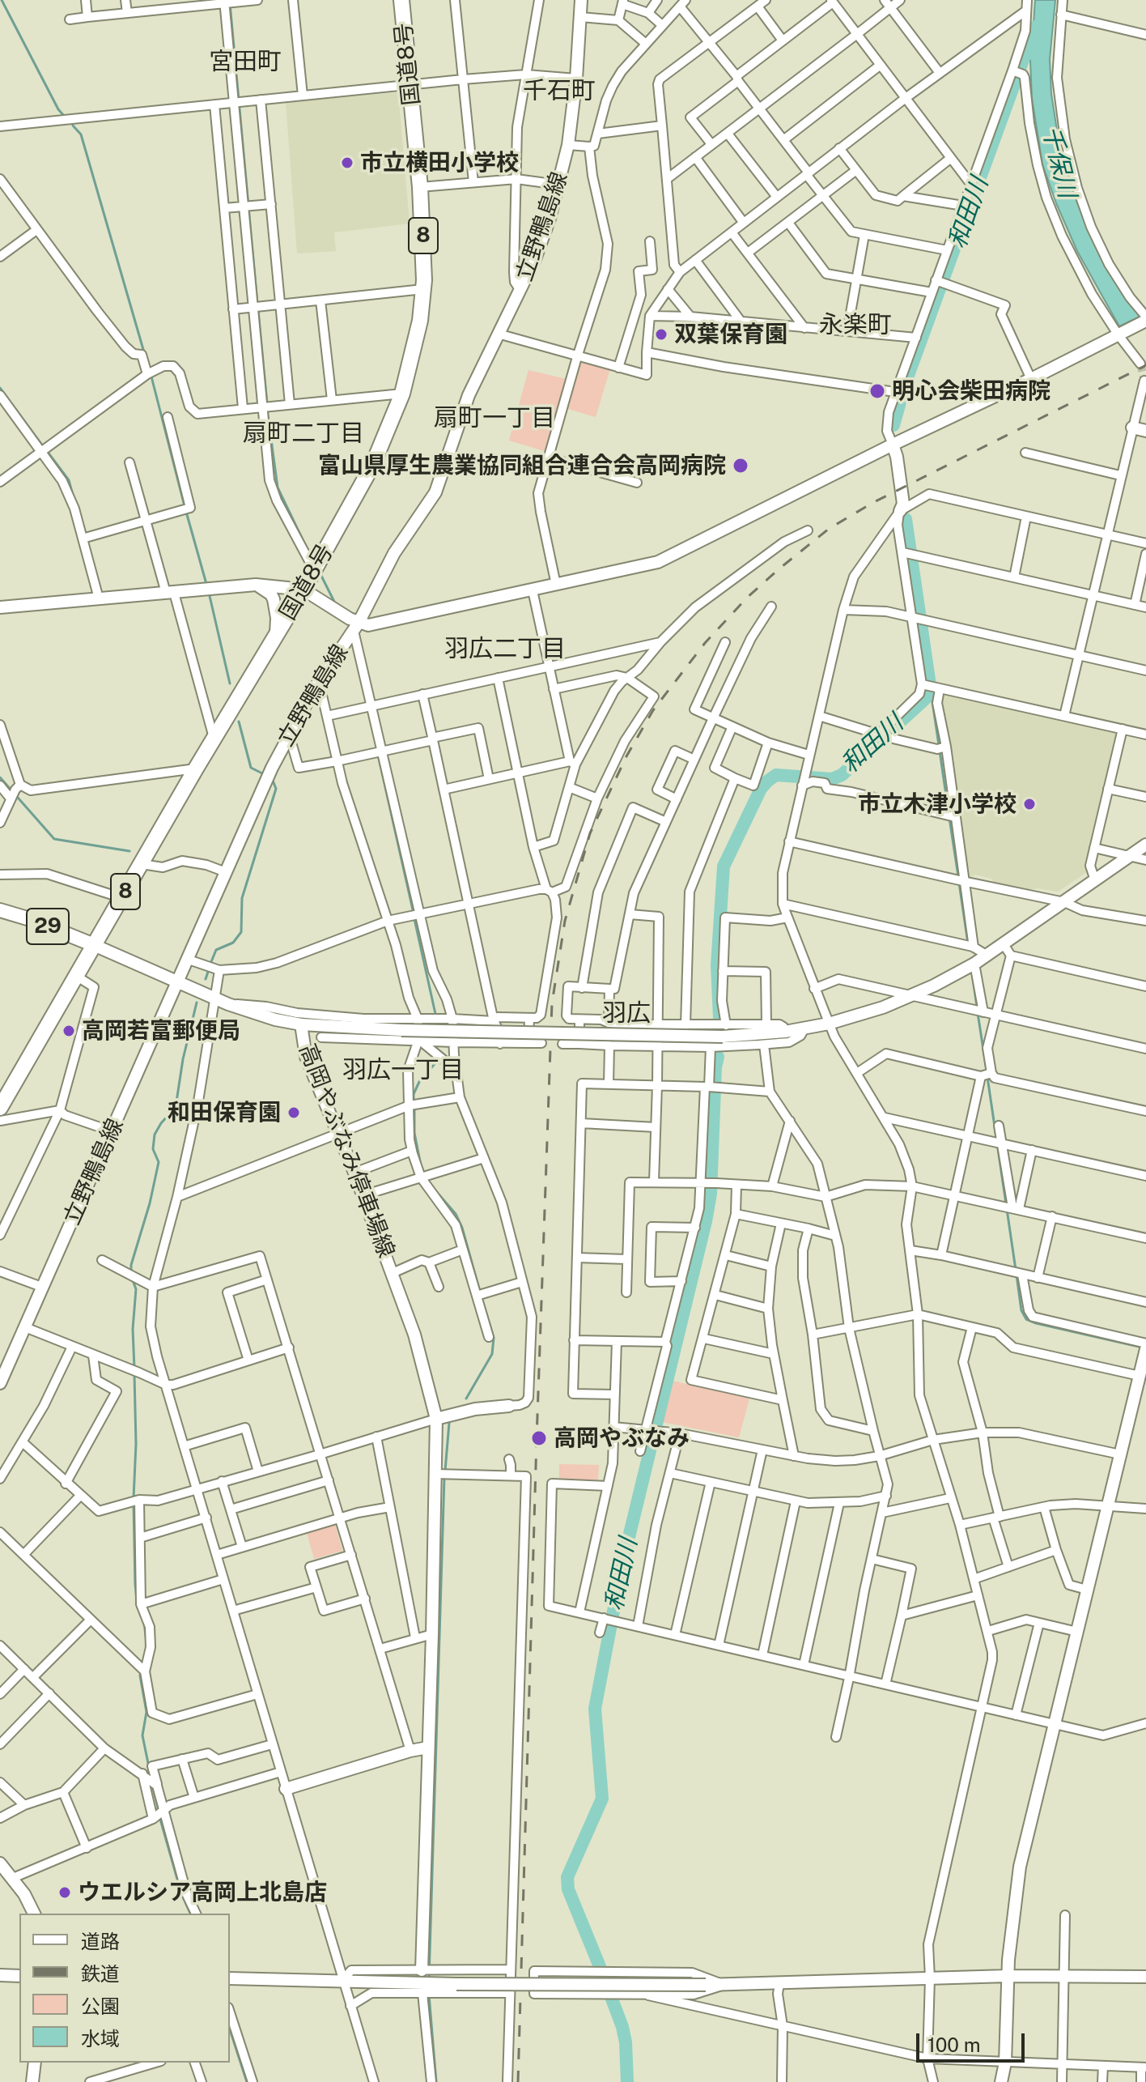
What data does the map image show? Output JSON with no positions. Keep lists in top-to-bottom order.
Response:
{
  "streets": {
    "highway": ["国道8号", "8"],
    "main road": ["29"],
    "street": ["立野鴨島線", "高岡やぶなみ停車場線"]
  },
  "crossings": [
    ["国道8号", "29"],
    ["国道8号", "高岡やぶなみ停車場線"],
    ["立野鴨島線", "高岡やぶなみ停車場線"],
    ["29", "高岡やぶなみ停車場線"]
  ],
  "districts": [
    "宮田町",
    "千石町",
    "永楽町",
    "扇町一丁目",
    "扇町二丁目",
    "羽広二丁目",
    "羽広",
    "羽広一丁目"
  ],
  "water": ["千保川", "和田川"],
  "places": [
    "市立横田小学校",
    "双葉保育園",
    "明心会柴田病院",
    "富山県厚生農業協同組合連合会高岡病院",
    "市立木津小学校",
    "高岡若富郵便局",
    "和田保育園",
    "高岡やぶなみ",
    "ウエルシア高岡上北島店"
  ],
  "legend": [
    "道路",
    "鉄道",
    "公園",
    "水域"
  ],
  "scale_bar": "100 m"
}
